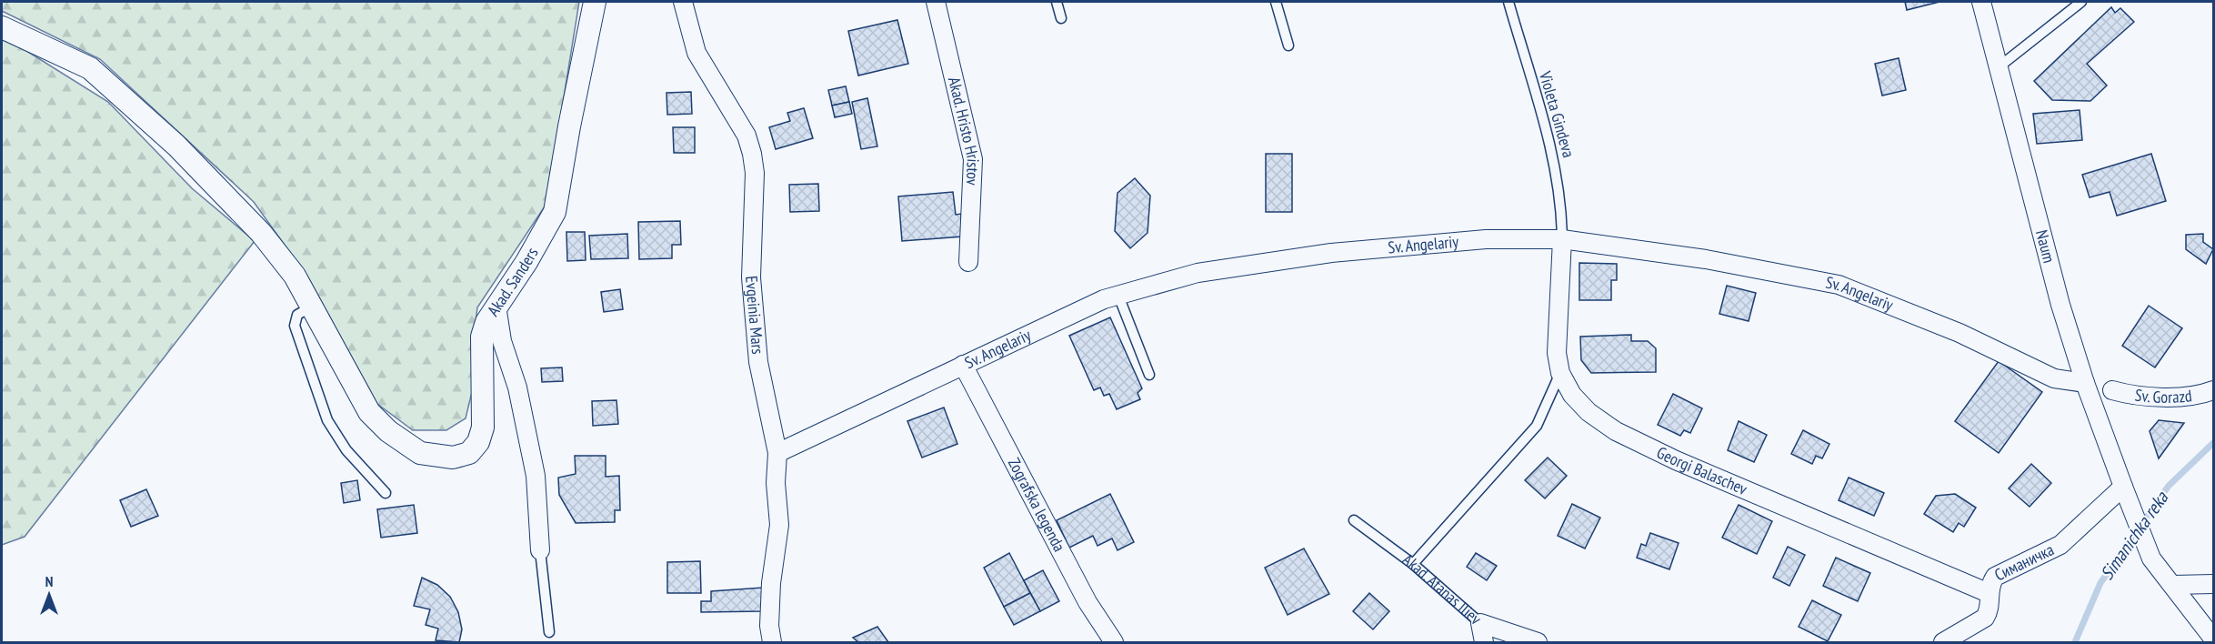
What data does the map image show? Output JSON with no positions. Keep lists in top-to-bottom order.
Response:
{
  "streets": {
    "street": [
      "Akad. Hristo Hristov",
      "Sv. Angelariy",
      "Naum",
      "Akad. Sanders",
      "Evgeinia Mars",
      "Sv. Gorazd",
      "Georgi Balaschev",
      "Zografska legenda",
      "Симаничка",
      "Akad. Atanas Iliev"
    ],
    "lane": ["Violeta Gindeva"]
  },
  "crossings": [
    ["Violeta Gindeva", "Sv. Angelariy"],
    ["Violeta Gindeva", "Georgi Balaschev"],
    ["Sv. Angelariy", "Naum"],
    ["Sv. Angelariy", "Evgeinia Mars"],
    ["Sv. Angelariy", "Georgi Balaschev"],
    ["Sv. Angelariy", "Zografska legenda"],
    ["Naum", "Симаничка"],
    ["Georgi Balaschev", "Симаничка"]
  ],
  "water": ["Simanichka reka"],
  "north": "top"
}
